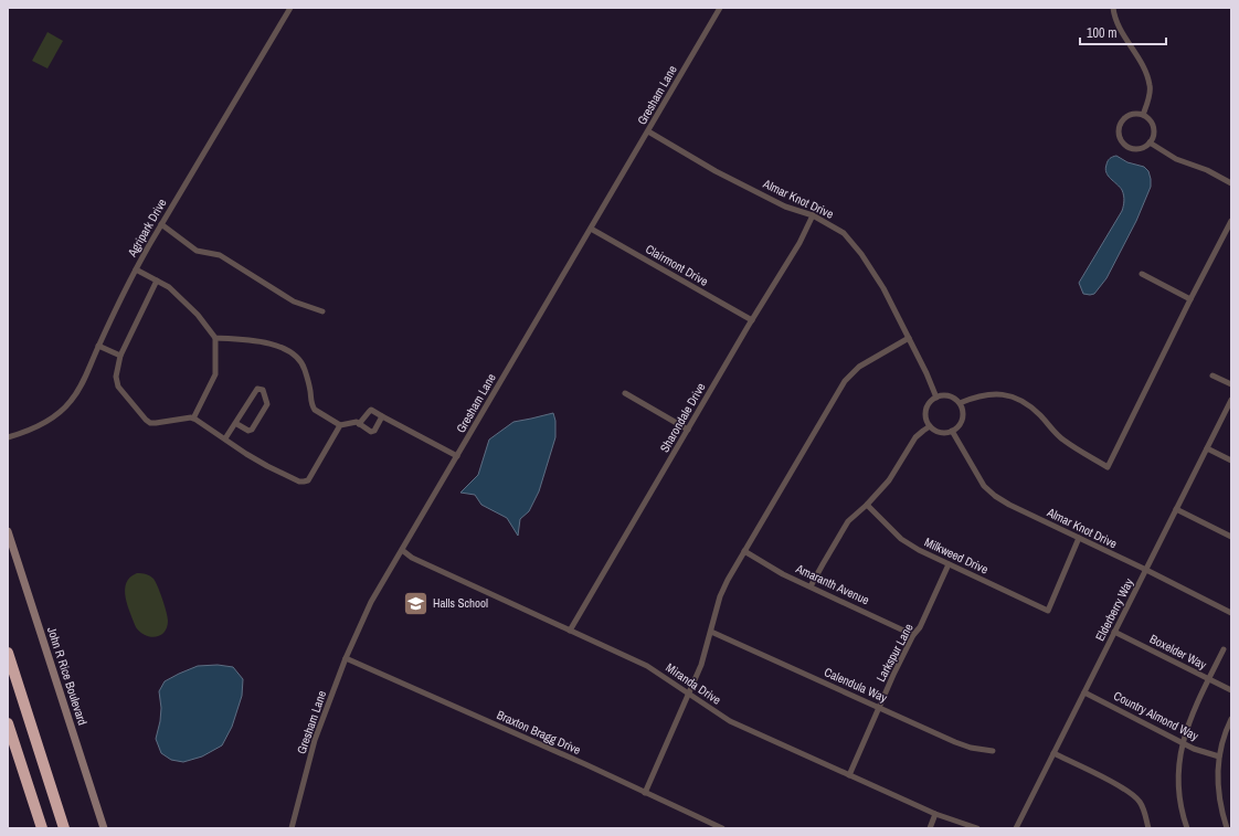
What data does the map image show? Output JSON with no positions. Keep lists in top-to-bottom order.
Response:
{
  "streets": {
    "street": [
      "Gresham Lane",
      "Almar Knot Drive",
      "Agripark Drive",
      "Clairmont Drive",
      "Sharondale Drive",
      "Milkweed Drive",
      "Amaranth Avenue",
      "Elderberry Way",
      "Boxelder Way",
      "Larkspur Lane",
      "John R Rice Boulevard",
      "Miranda Drive",
      "Calendula Way",
      "Country Almond Way",
      "Braxton Bragg Drive"
    ]
  },
  "crossings": [
    ["Gresham Lane", "Almar Knot Drive"],
    ["Gresham Lane", "Clairmont Drive"],
    ["Gresham Lane", "Miranda Drive"],
    ["Gresham Lane", "Braxton Bragg Drive"],
    ["Almar Knot Drive", "Sharondale Drive"],
    ["Almar Knot Drive", "Milkweed Drive"],
    ["Almar Knot Drive", "Elderberry Way"],
    ["Clairmont Drive", "Sharondale Drive"],
    ["Sharondale Drive", "Miranda Drive"],
    ["Milkweed Drive", "Larkspur Lane"],
    ["Amaranth Avenue", "Larkspur Lane"],
    ["Elderberry Way", "Boxelder Way"],
    ["Elderberry Way", "Country Almond Way"],
    ["Larkspur Lane", "Miranda Drive"],
    ["Larkspur Lane", "Calendula Way"]
  ],
  "places": {
    "school or university": ["Halls School"]
  },
  "scale_bar": "100 m"
}
